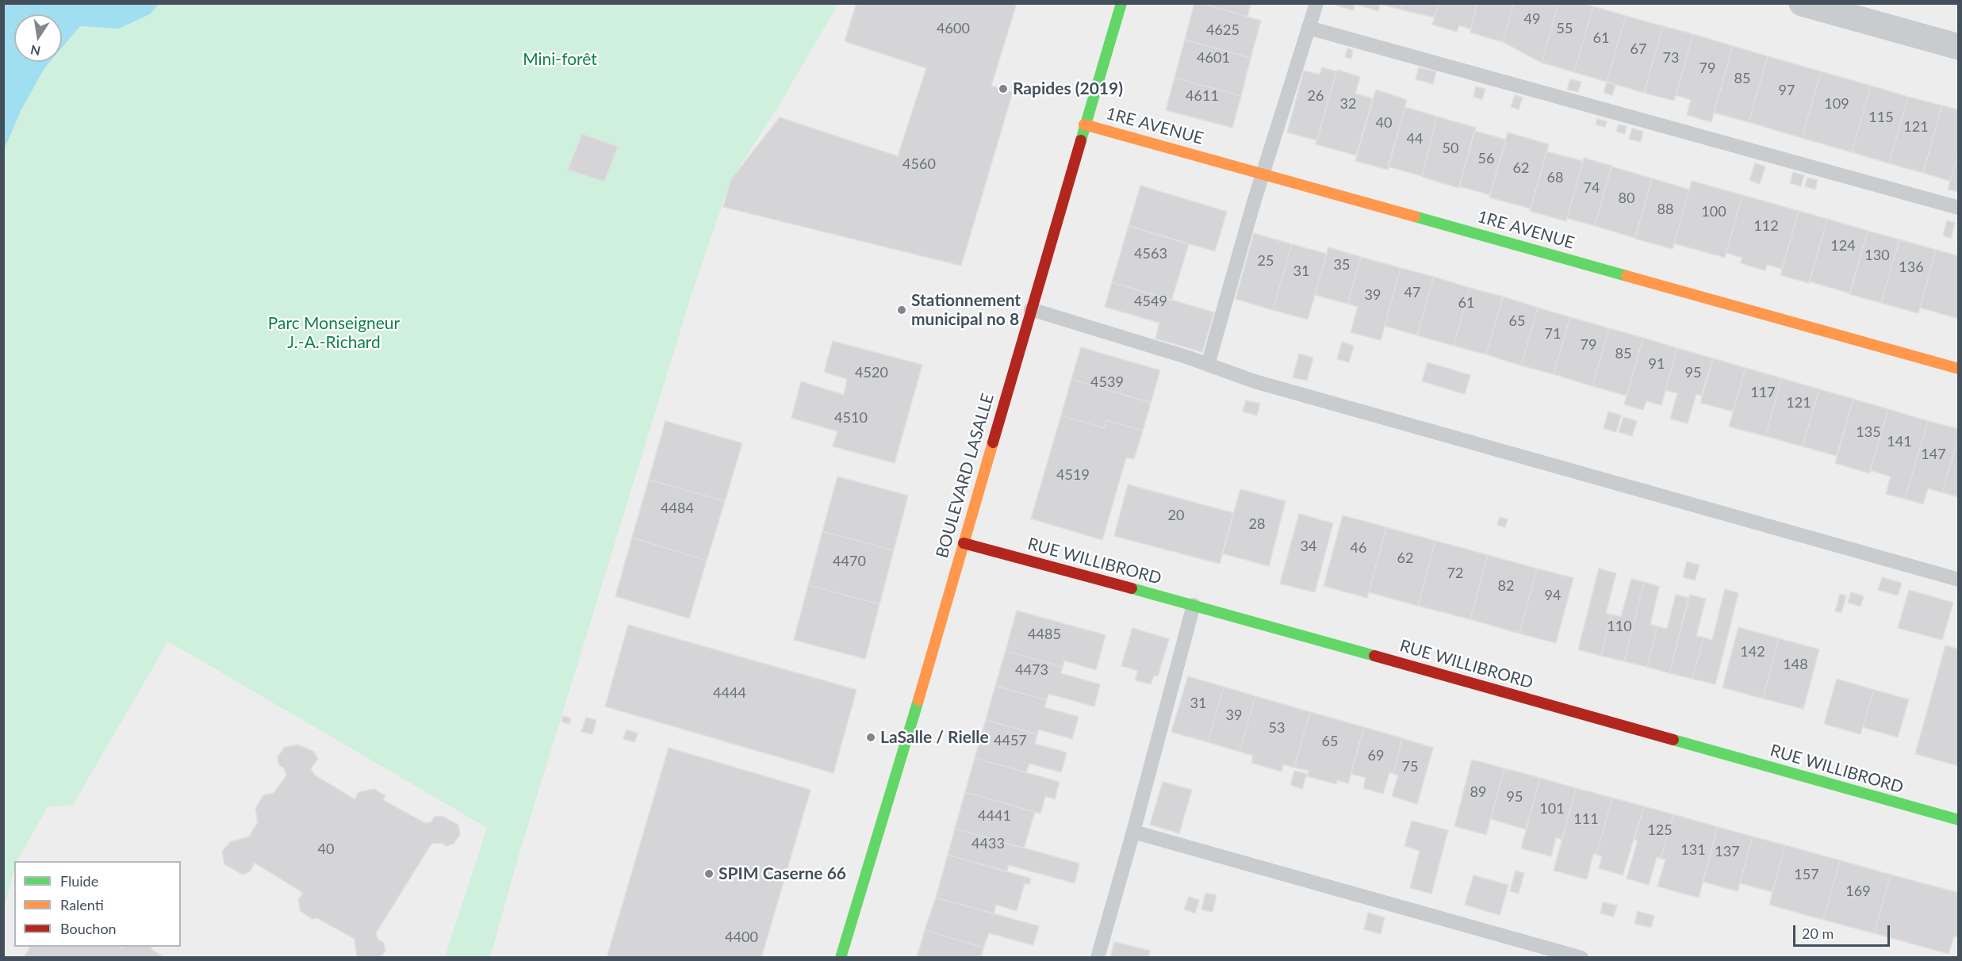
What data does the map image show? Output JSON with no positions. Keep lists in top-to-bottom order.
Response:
{
  "streets": {
    "street": ["1RE AVENUE", "BOULEVARD LASALLE", "RUE WILLIBRORD"]
  },
  "crossings": [
    ["1RE AVENUE", "BOULEVARD LASALLE"],
    ["BOULEVARD LASALLE", "RUE WILLIBRORD"]
  ],
  "parks": ["Mini-forêt", "Parc Monseigneur J.-A.-Richard"],
  "places": [
    "Rapides (2019)",
    "Stationnement municipal no 8",
    "LaSalle / Rielle",
    "SPIM Caserne 66"
  ],
  "house_numbers": [
    "49",
    "4600",
    "55",
    "4625",
    "61",
    "67",
    "4601",
    "73",
    "79",
    "85",
    "97",
    "4611",
    "26",
    "32",
    "109",
    "115",
    "40",
    "121",
    "44",
    "50",
    "56",
    "4560",
    "62",
    "68",
    "74",
    "80",
    "88",
    "100",
    "112",
    "124",
    "4563",
    "130",
    "25",
    "35",
    "136",
    "31",
    "47",
    "39",
    "4549",
    "61",
    "65",
    "71",
    "79",
    "85",
    "91",
    "4520",
    "95",
    "4539",
    "117",
    "121",
    "4510",
    "135",
    "141",
    "147",
    "4519",
    "4484",
    "20",
    "28",
    "34",
    "46",
    "62",
    "4470",
    "72",
    "82",
    "94",
    "110",
    "4485",
    "142",
    "148",
    "4473",
    "4444",
    "31",
    "39",
    "53",
    "4457",
    "65",
    "69",
    "75",
    "89",
    "95",
    "101",
    "4441",
    "111",
    "125",
    "4433",
    "40",
    "131",
    "137",
    "157",
    "169",
    "4400"
  ],
  "legend": ["Fluide", "Ralenti", "Bouchon"],
  "scale_bar": "20 m",
  "north": "bottom"
}
